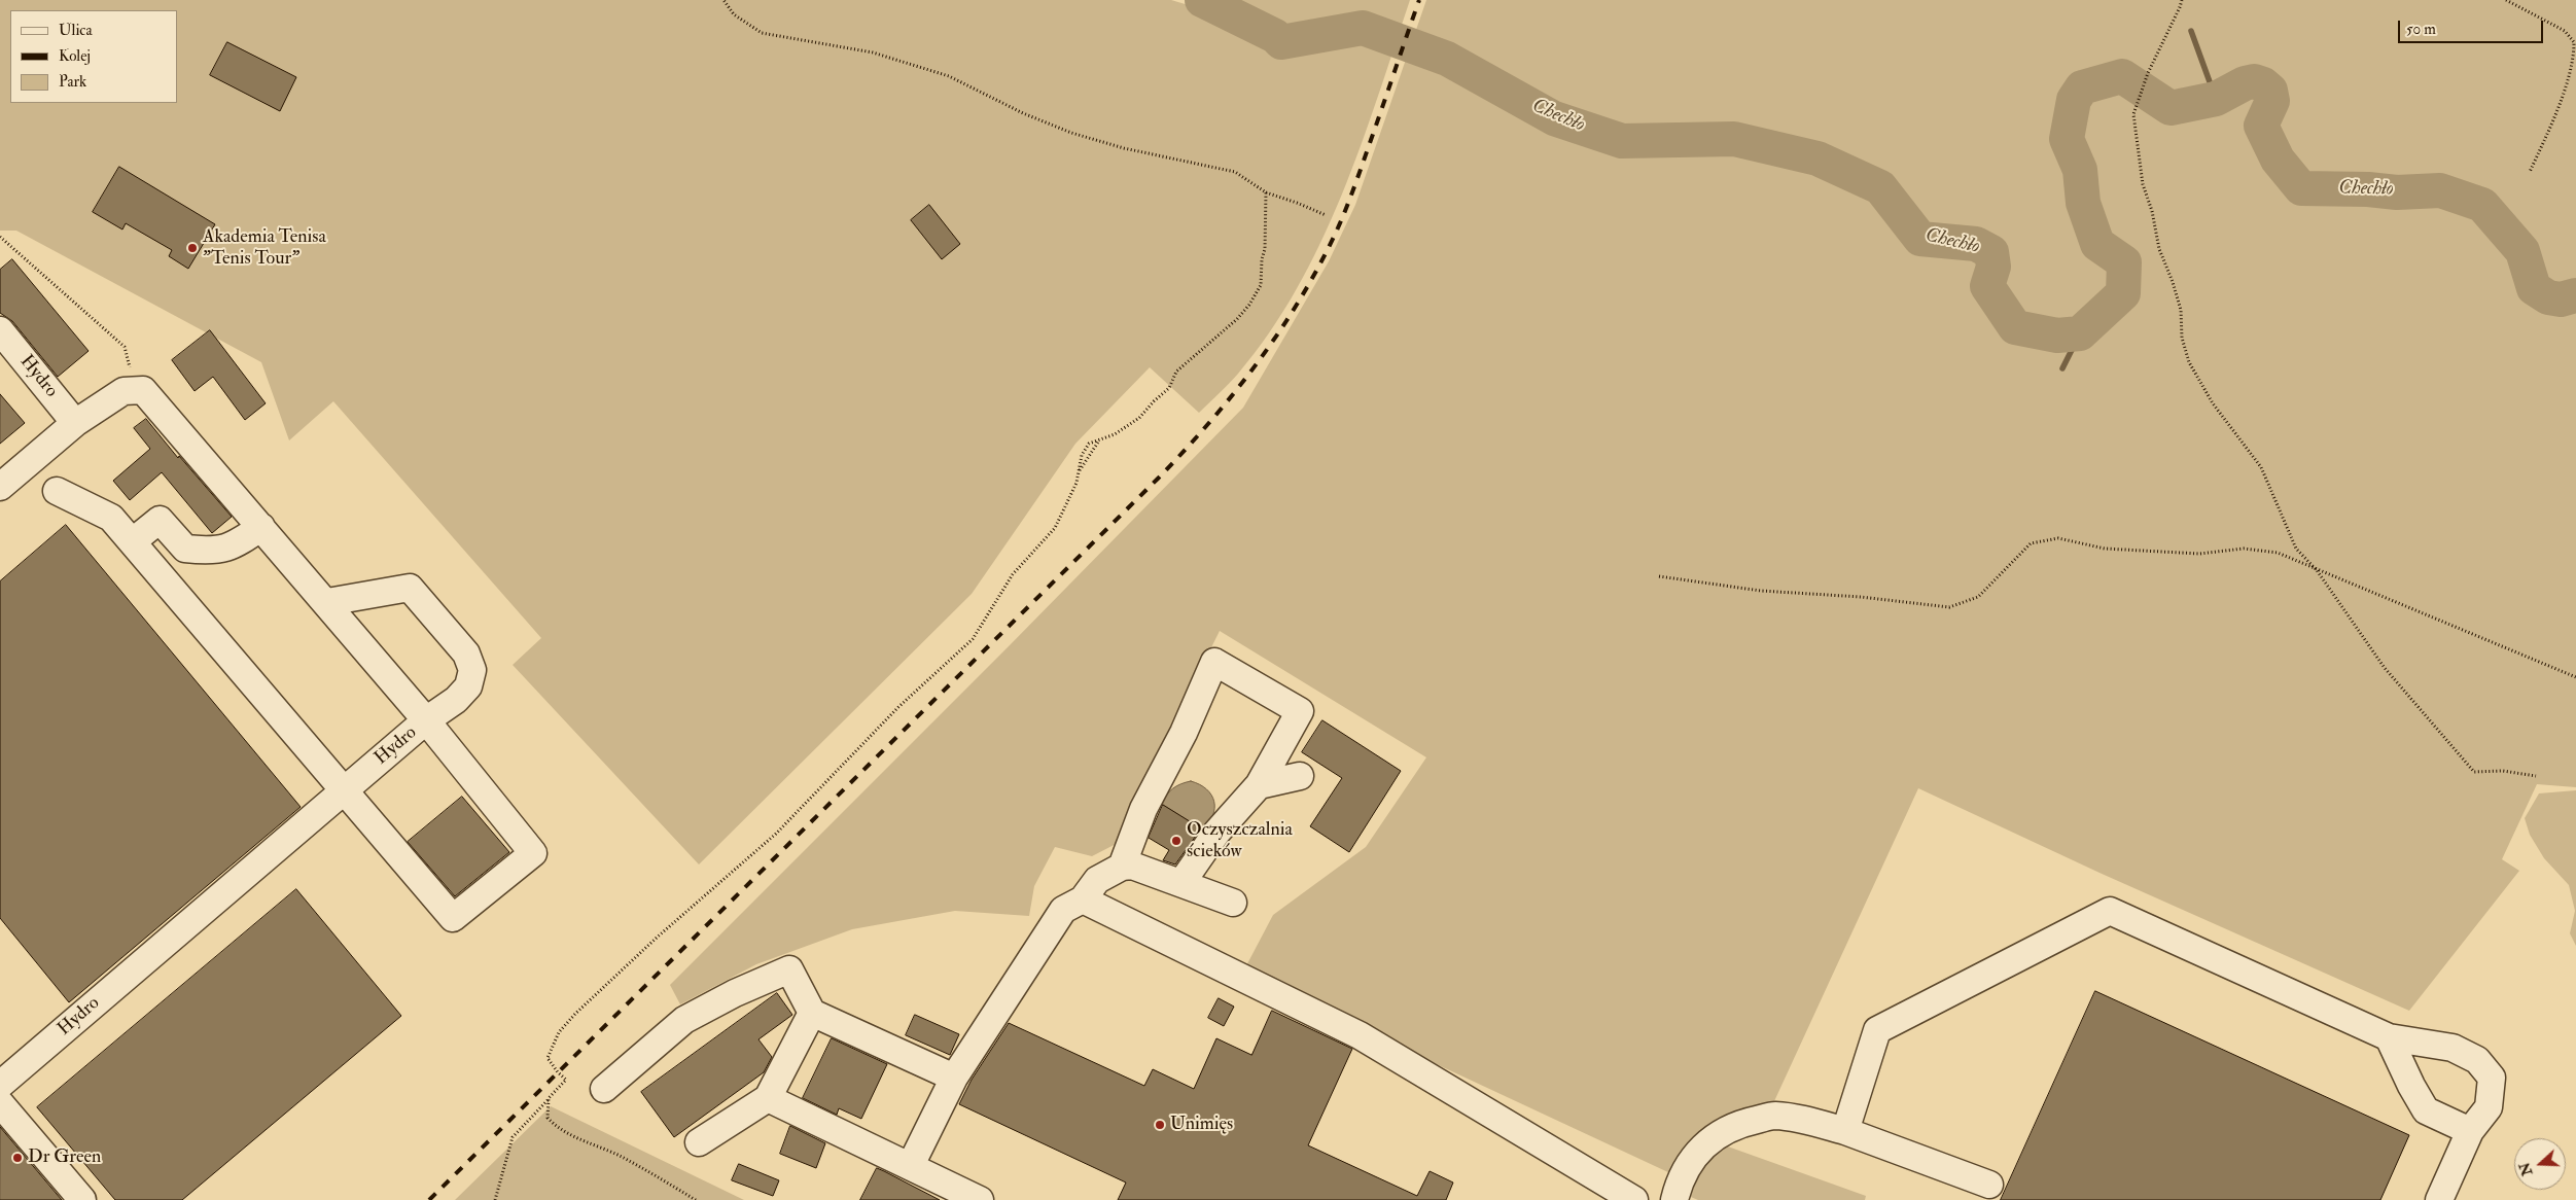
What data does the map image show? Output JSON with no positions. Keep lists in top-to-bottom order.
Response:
{
  "streets": {
    "lane": ["Hydro"]
  },
  "water": ["Chechło"],
  "places": [
    "Akademia Tenisa \"Tenis Tour\"",
    "Oczyszczalnia ścieków",
    "Unimięs",
    "Dr Green"
  ],
  "legend": ["Ulica", "Kolej", "Park"],
  "scale_bar": "50 m",
  "north": "left"
}
